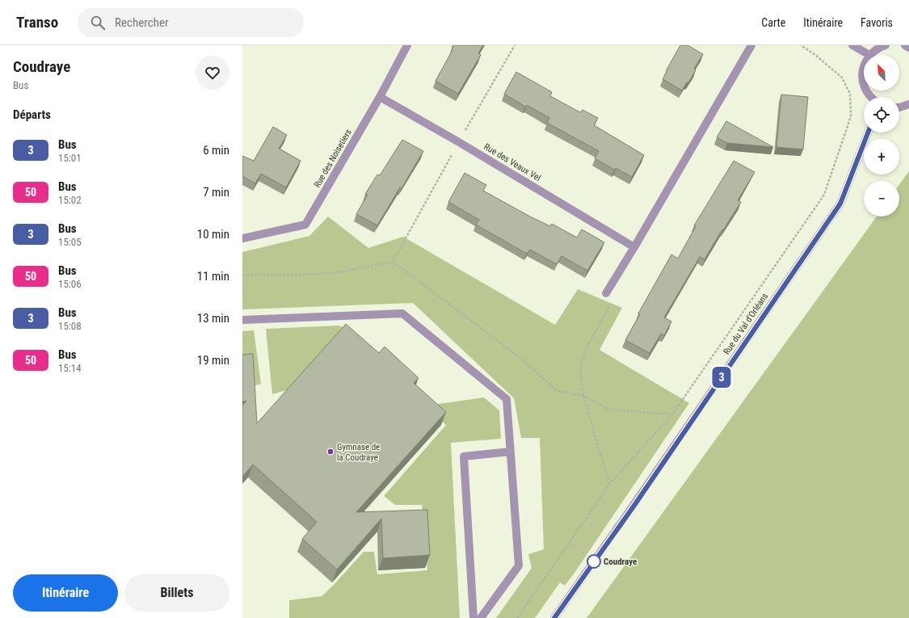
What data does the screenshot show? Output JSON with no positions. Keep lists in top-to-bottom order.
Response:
{
  "streets": {
    "street": ["Rue des Noisetiers", "Rue des Veaux Vel", "Rue du Val d'Orléans"]
  },
  "crossings": [
    ["Rue des Noisetiers", "Rue des Veaux Vel"]
  ],
  "places": ["Gymnase de la Coudraye", "Coudraye"],
  "lines": ["bus line 3"],
  "north": "top left",
  "page": {
    "header": "Transo",
    "search": "Rechercher",
    "nav": ["Carte", "Itinéraire", "Favoris"],
    "heading": [
      ["Coudraye", "Bus"],
      "Départs"
    ],
    "on_map": "3",
    "map_buttons": ["+", "−"],
    "list": [
      {
        "mark": "3",
        "name": "Bus",
        "note": "15:01",
        "value": "6 min"
      },
      {
        "mark": "50",
        "name": "Bus",
        "note": "15:02",
        "value": "7 min"
      },
      {
        "mark": "3",
        "name": "Bus",
        "note": "15:05",
        "value": "10 min"
      },
      {
        "mark": "50",
        "name": "Bus",
        "note": "15:06",
        "value": "11 min"
      },
      {
        "mark": "3",
        "name": "Bus",
        "note": "15:08",
        "value": "13 min"
      },
      {
        "mark": "50",
        "name": "Bus",
        "note": "15:14",
        "value": "19 min"
      }
    ],
    "buttons": ["Itinéraire", "Billets"]
  }
}
